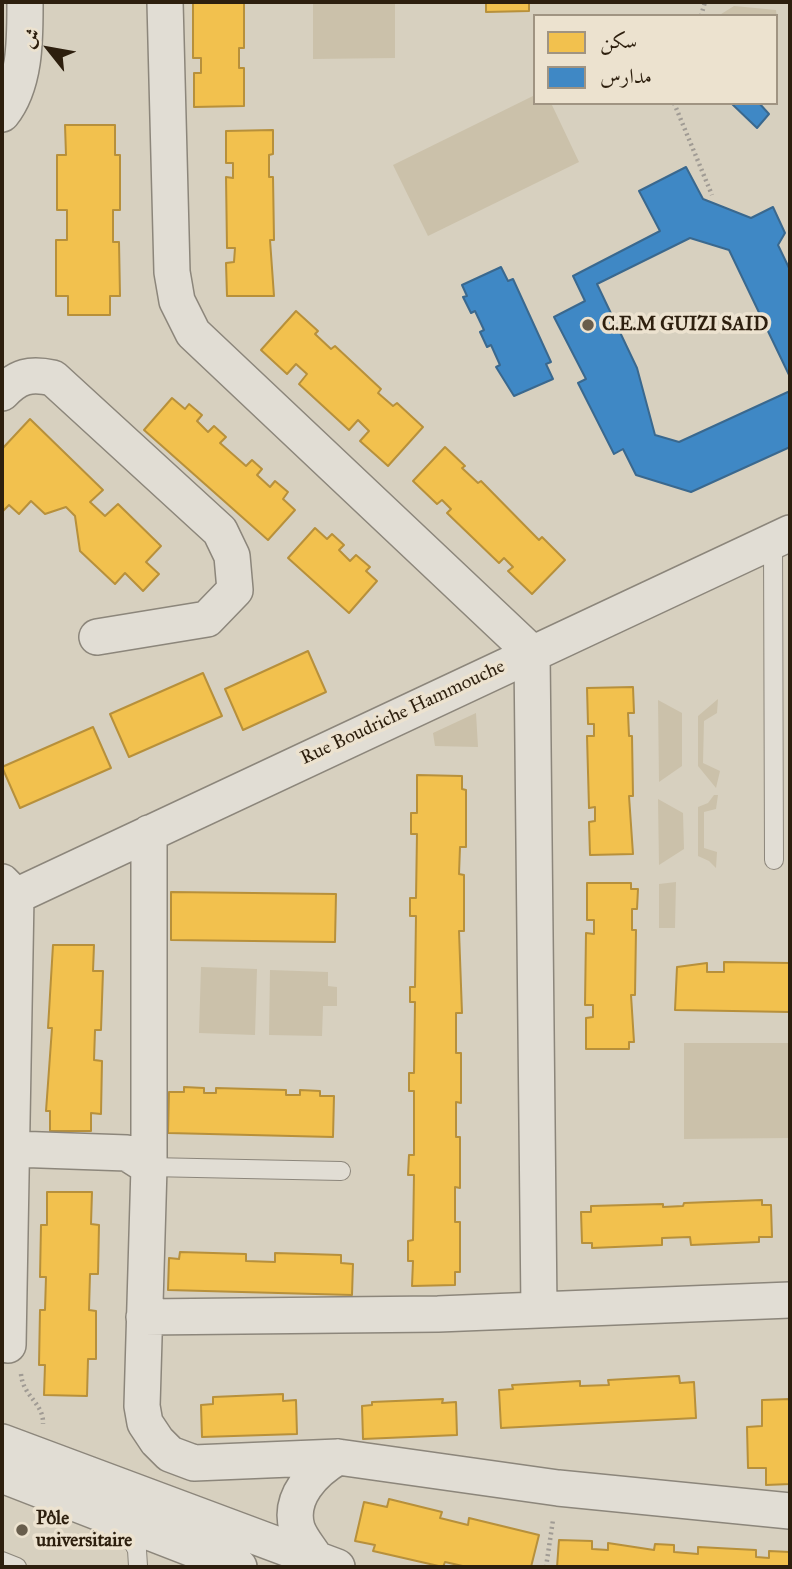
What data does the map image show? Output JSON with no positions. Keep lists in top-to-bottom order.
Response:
{
  "streets": {
    "street": ["Rue Boudriche Hammouche"]
  },
  "places": ["C.E.M GUIZI SAID", "Pôle universitaire"],
  "legend": ["سكن", "مدارس"],
  "north": "top left"
}
